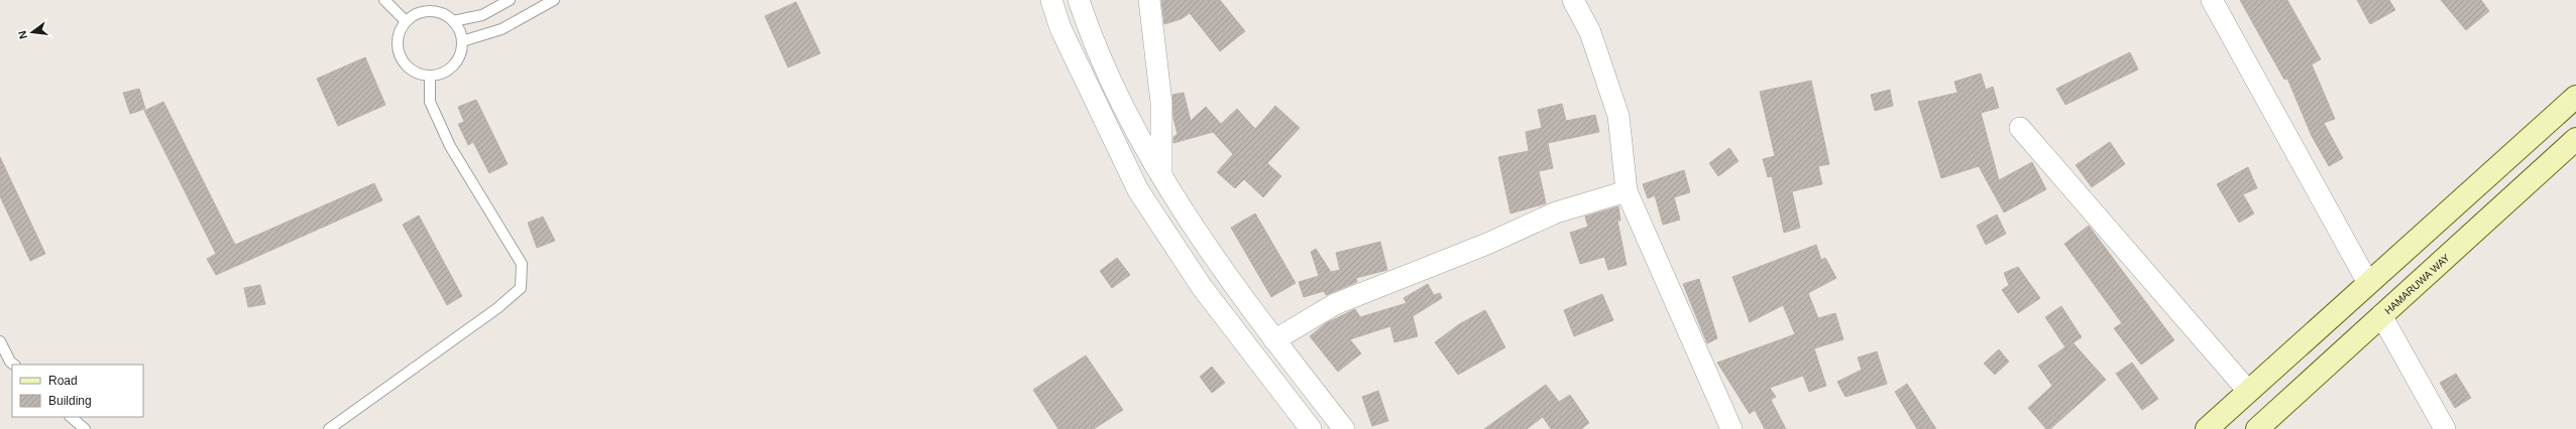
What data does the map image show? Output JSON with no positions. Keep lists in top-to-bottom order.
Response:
{
  "streets": {
    "main road": ["HAMARUWA WAY"]
  },
  "legend": ["Road", "Building"],
  "north": "left"
}
